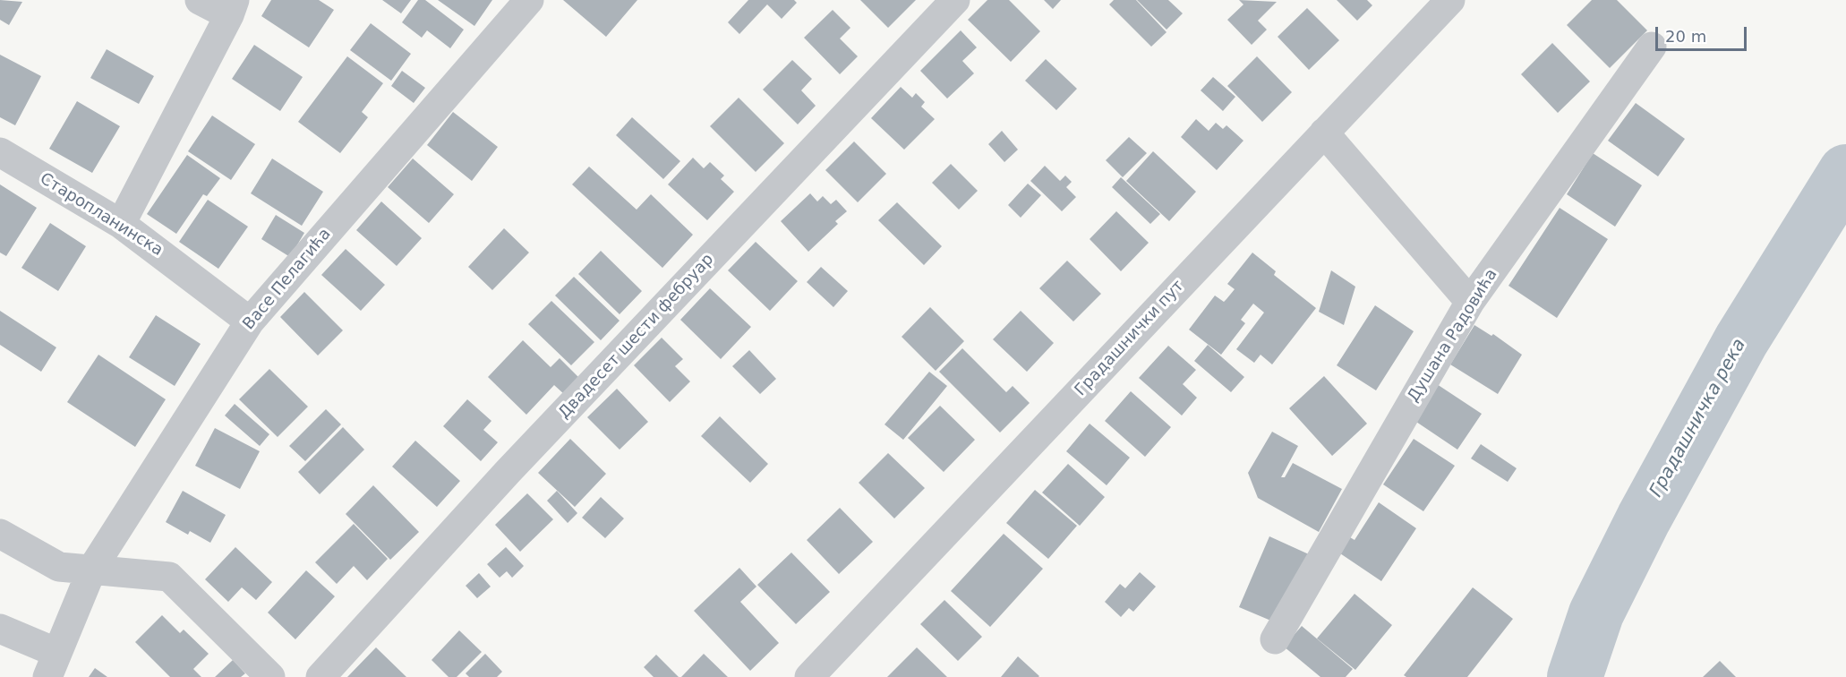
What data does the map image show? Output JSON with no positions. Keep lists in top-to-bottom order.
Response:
{
  "streets": {
    "street": [
      "Старопланинска",
      "Васе Пелагића",
      "Душана Радовића",
      "Двадесет шести фебруар",
      "Градашнички пут"
    ]
  },
  "crossings": [
    ["Старопланинска", "Васе Пелагића"]
  ],
  "water": ["Градашничка река"],
  "scale_bar": "20 m"
}
